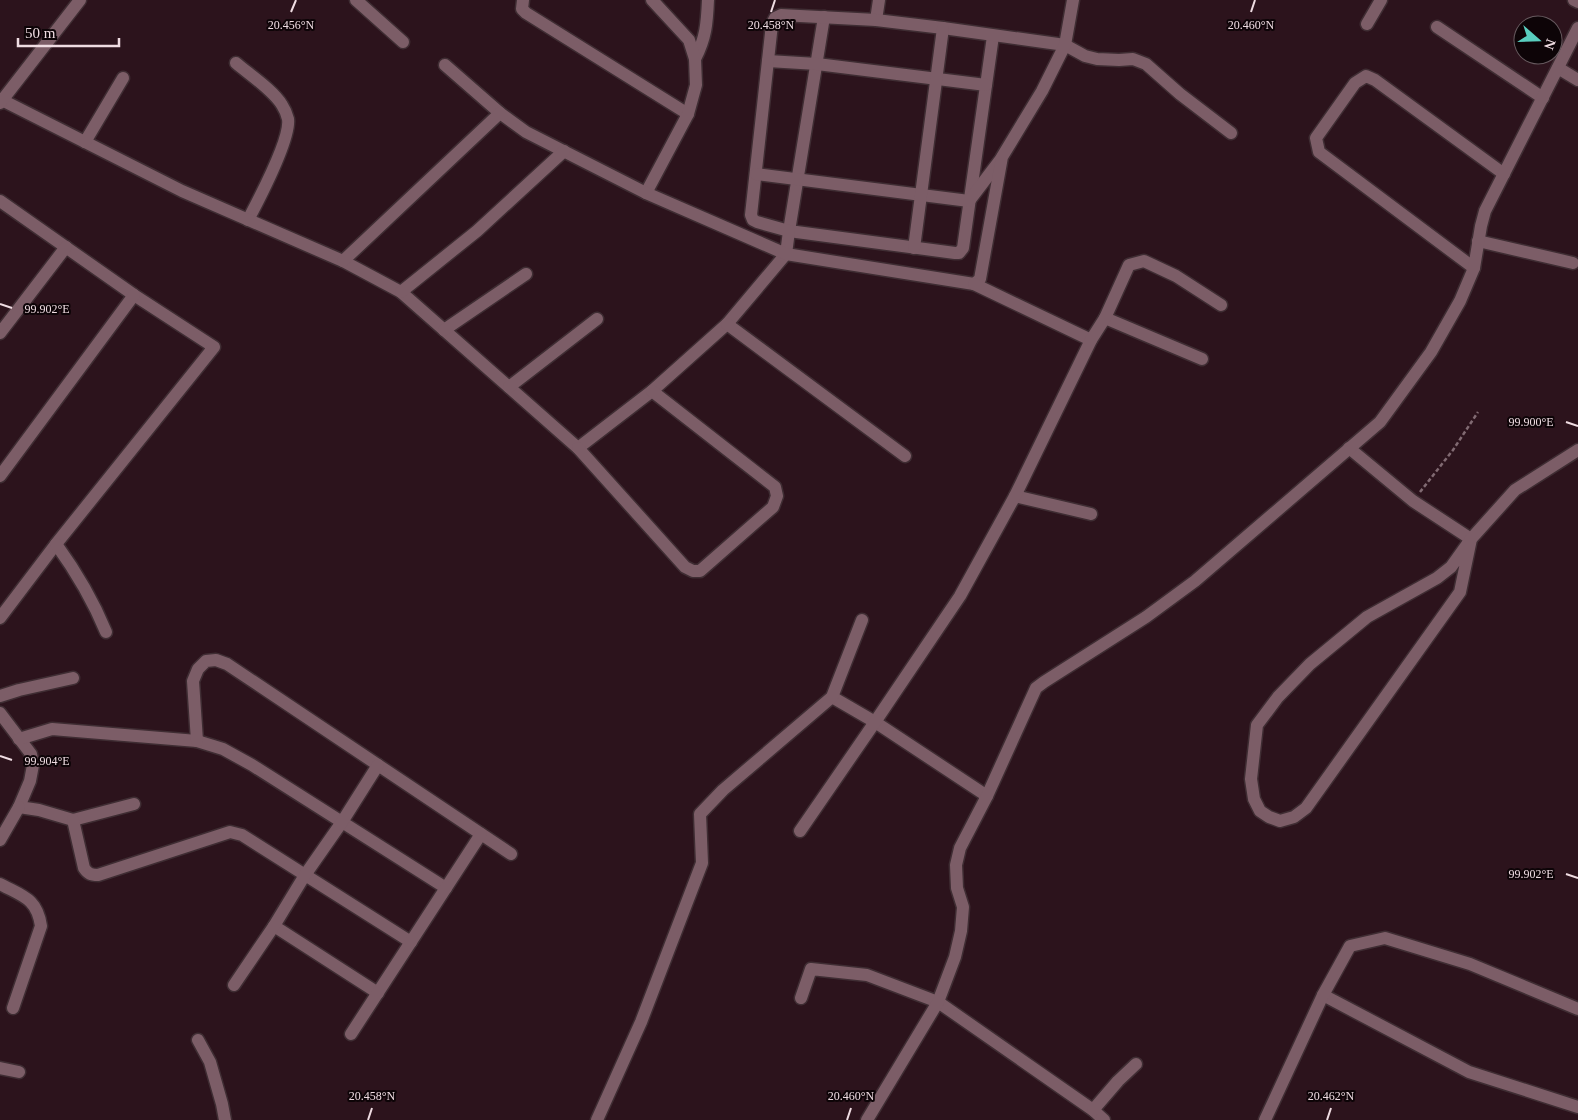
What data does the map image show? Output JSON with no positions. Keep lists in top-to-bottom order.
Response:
{
  "scale_bar": "50 m",
  "north": "right",
  "coordinates": [
    "20.456°N",
    "20.458°N",
    "20.460°N",
    "99.902°E",
    "99.900°E",
    "99.904°E",
    "20.462°N"
  ]
}
